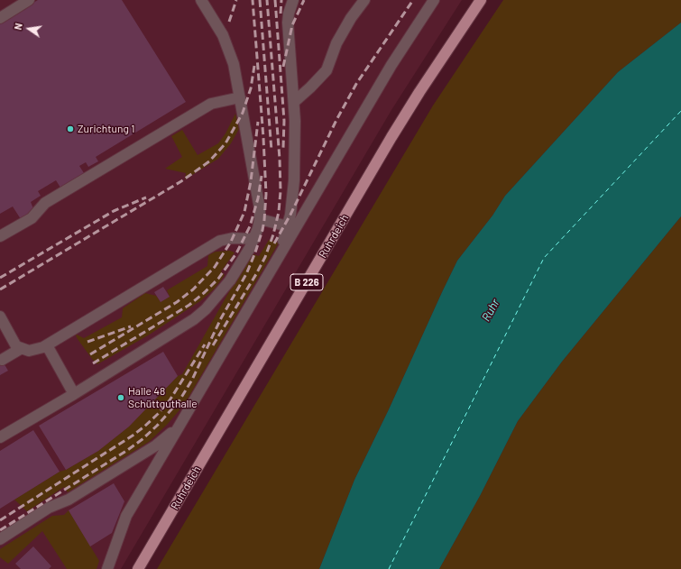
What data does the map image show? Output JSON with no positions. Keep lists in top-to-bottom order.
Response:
{
  "streets": {
    "main road": ["Ruhrdeich", "B 226"]
  },
  "water": ["Ruhr"],
  "places": ["Zurichtung 1", "Halle 48 Schüttguthalle"],
  "north": "left"
}
